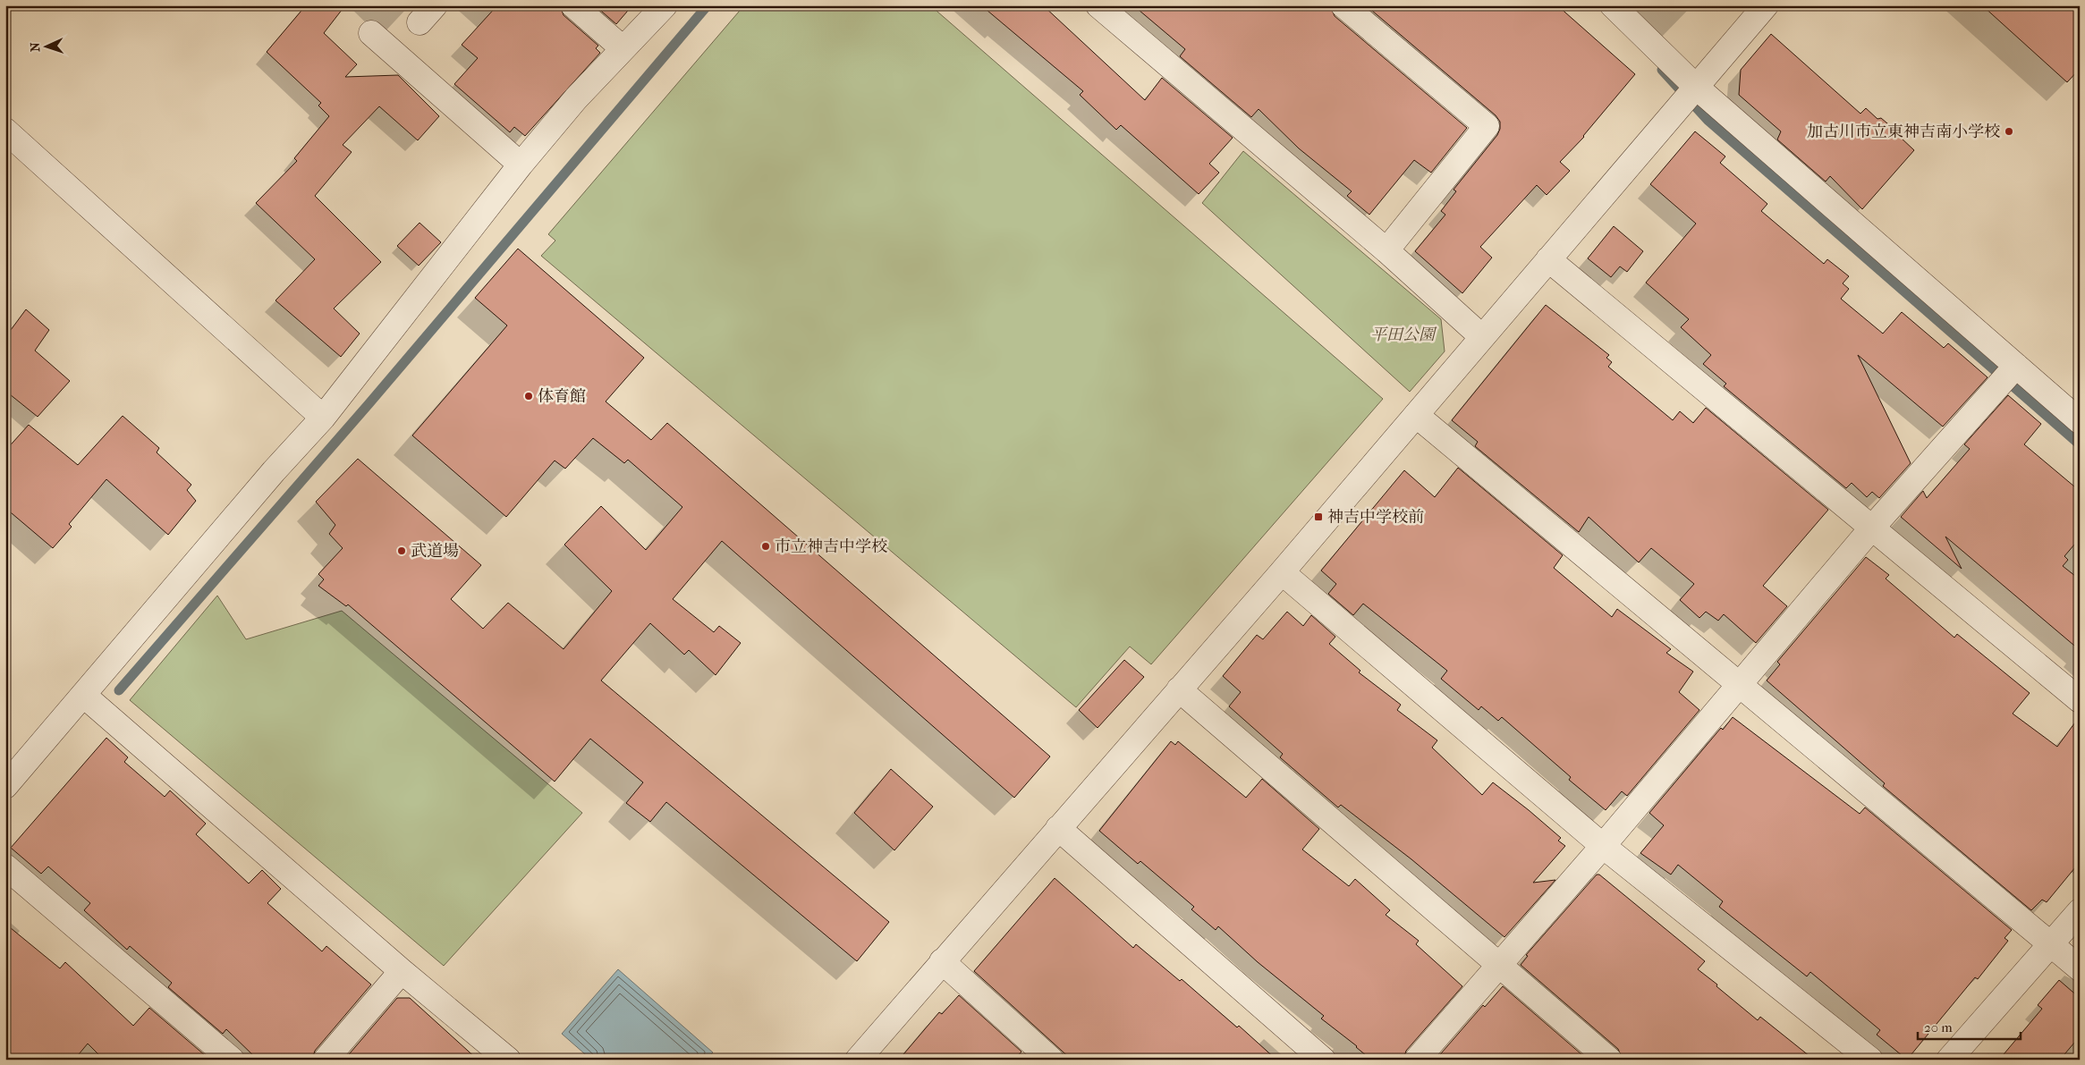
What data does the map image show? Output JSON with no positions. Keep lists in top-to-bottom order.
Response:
{
  "parks": ["平田公園"],
  "places": {
    "other": [
      "加古川市立東神吉南小学校",
      "体育館",
      "市立神吉中学校",
      "武道場"
    ],
    "transit": ["神吉中学校前"]
  },
  "scale_bar": "20 m",
  "north": "left"
}
